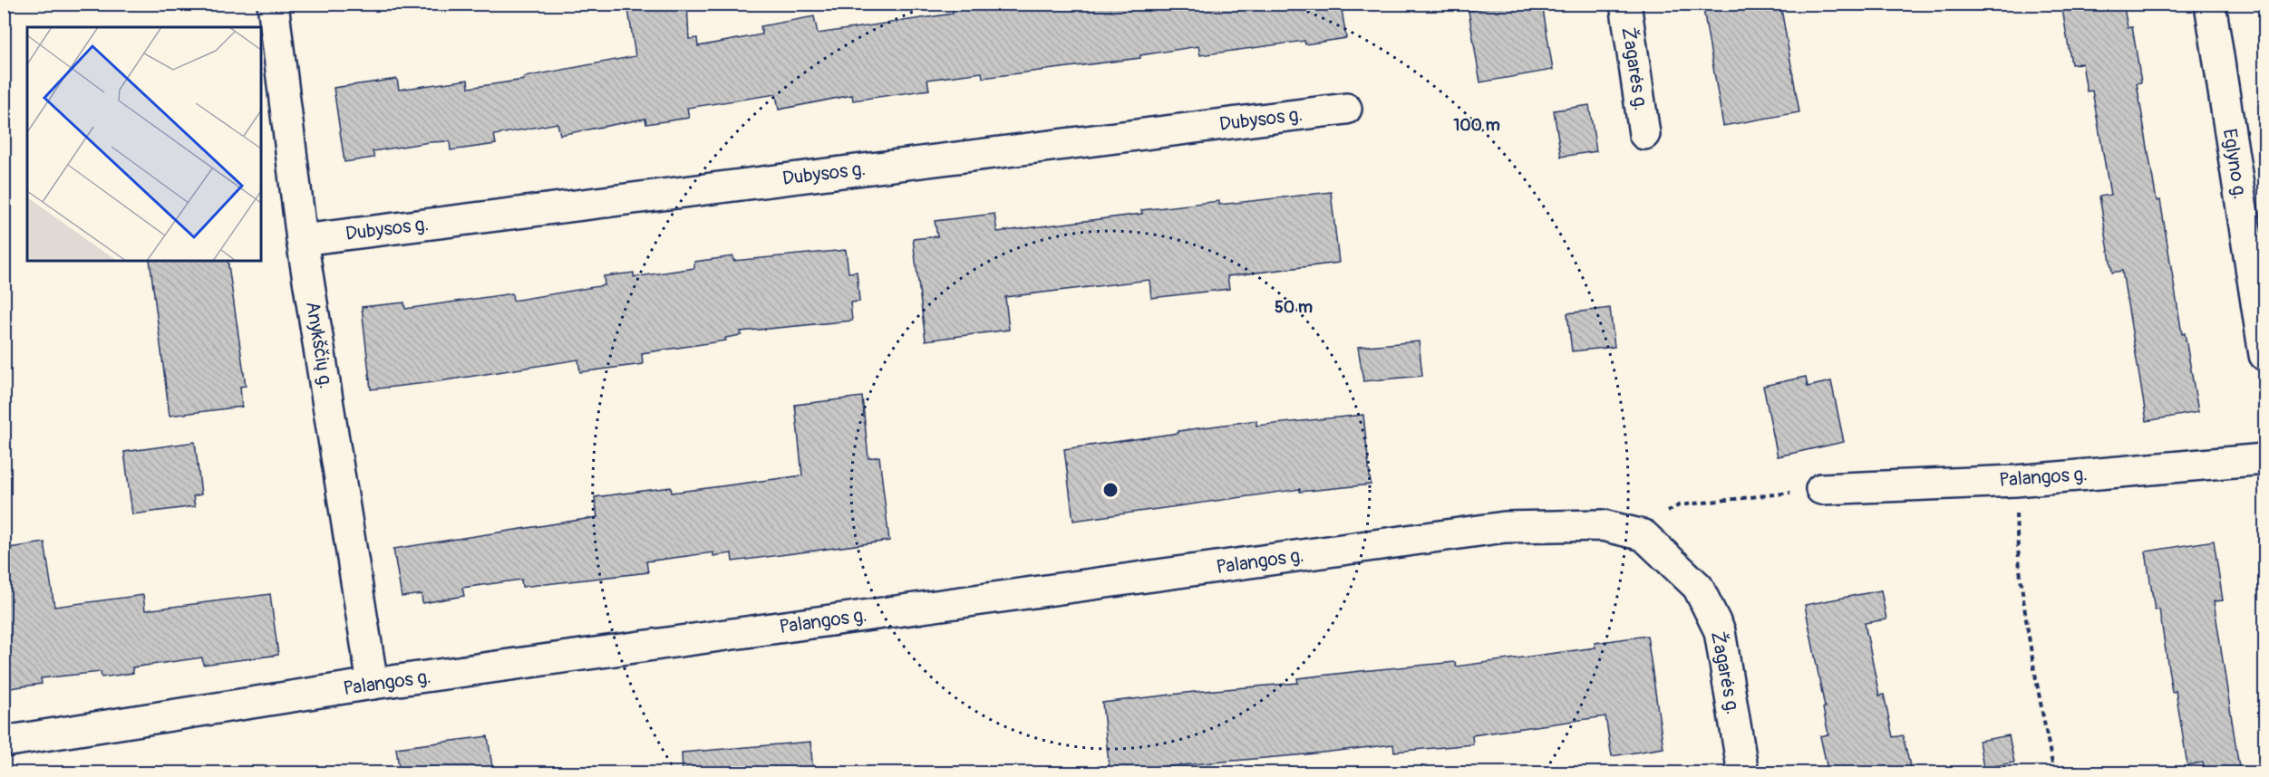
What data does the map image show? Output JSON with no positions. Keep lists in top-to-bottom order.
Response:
{
  "streets": {
    "street": [
      "Žagarės g.",
      "Dubysos g.",
      "Eglyno g.",
      "Anykščių g.",
      "Palangos g."
    ]
  },
  "crossings": [
    ["Žagarės g.", "Palangos g."],
    ["Dubysos g.", "Anykščių g."],
    ["Anykščių g.", "Palangos g."]
  ],
  "rings": ["100 m", "50 m"]
}
